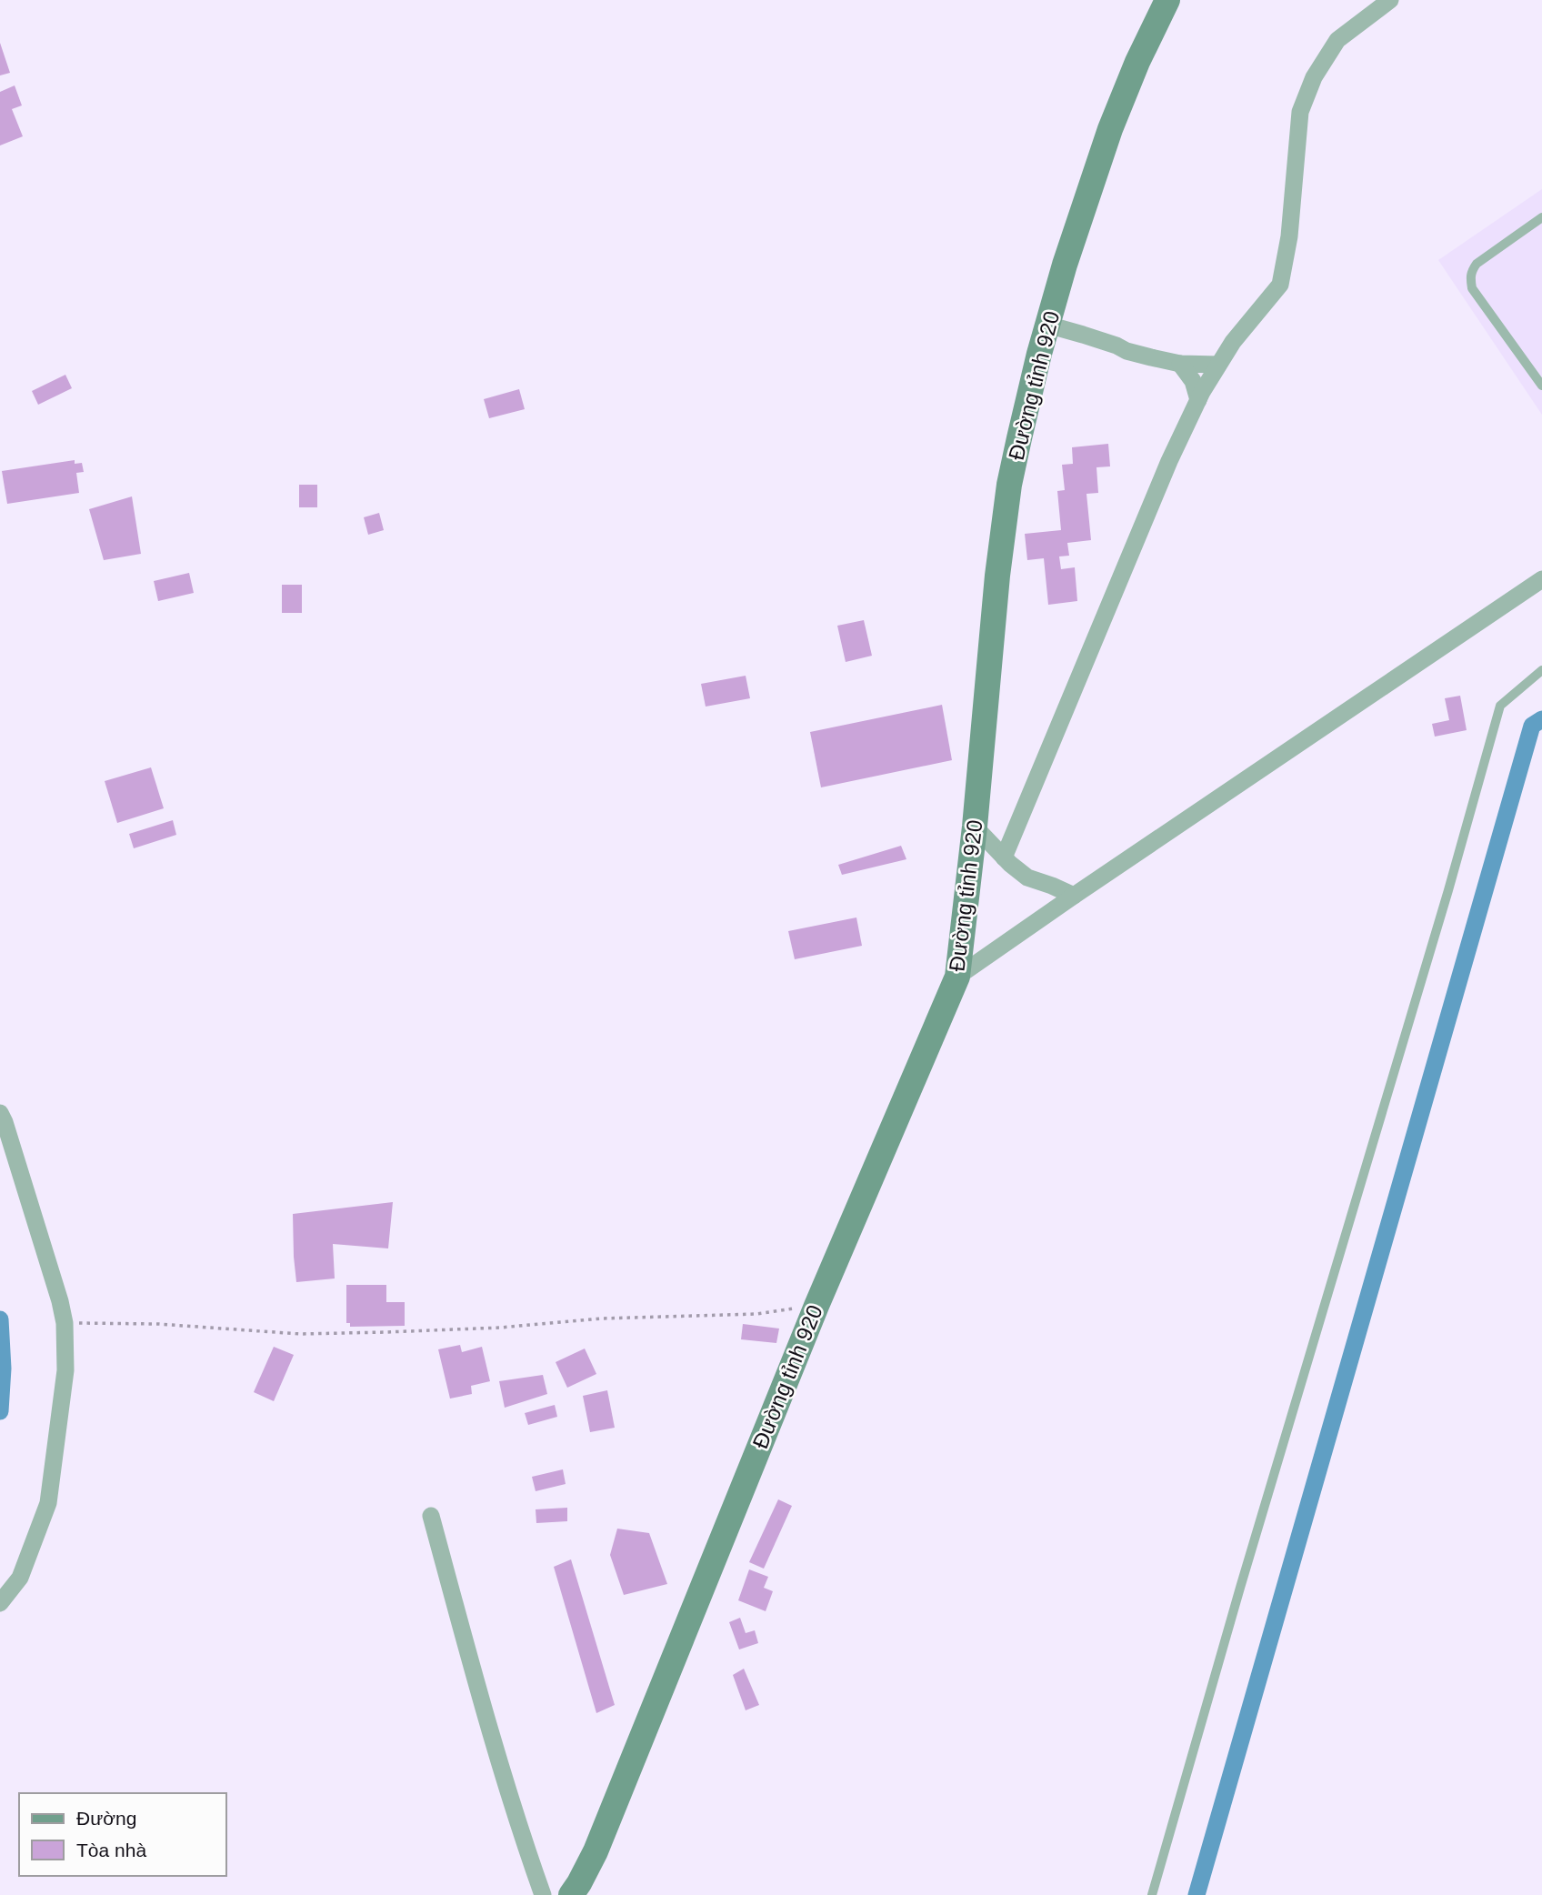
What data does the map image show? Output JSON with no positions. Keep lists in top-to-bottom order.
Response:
{
  "streets": {
    "main road": ["Đường tỉnh 920"]
  },
  "legend": ["Đường", "Tòa nhà"]
}
